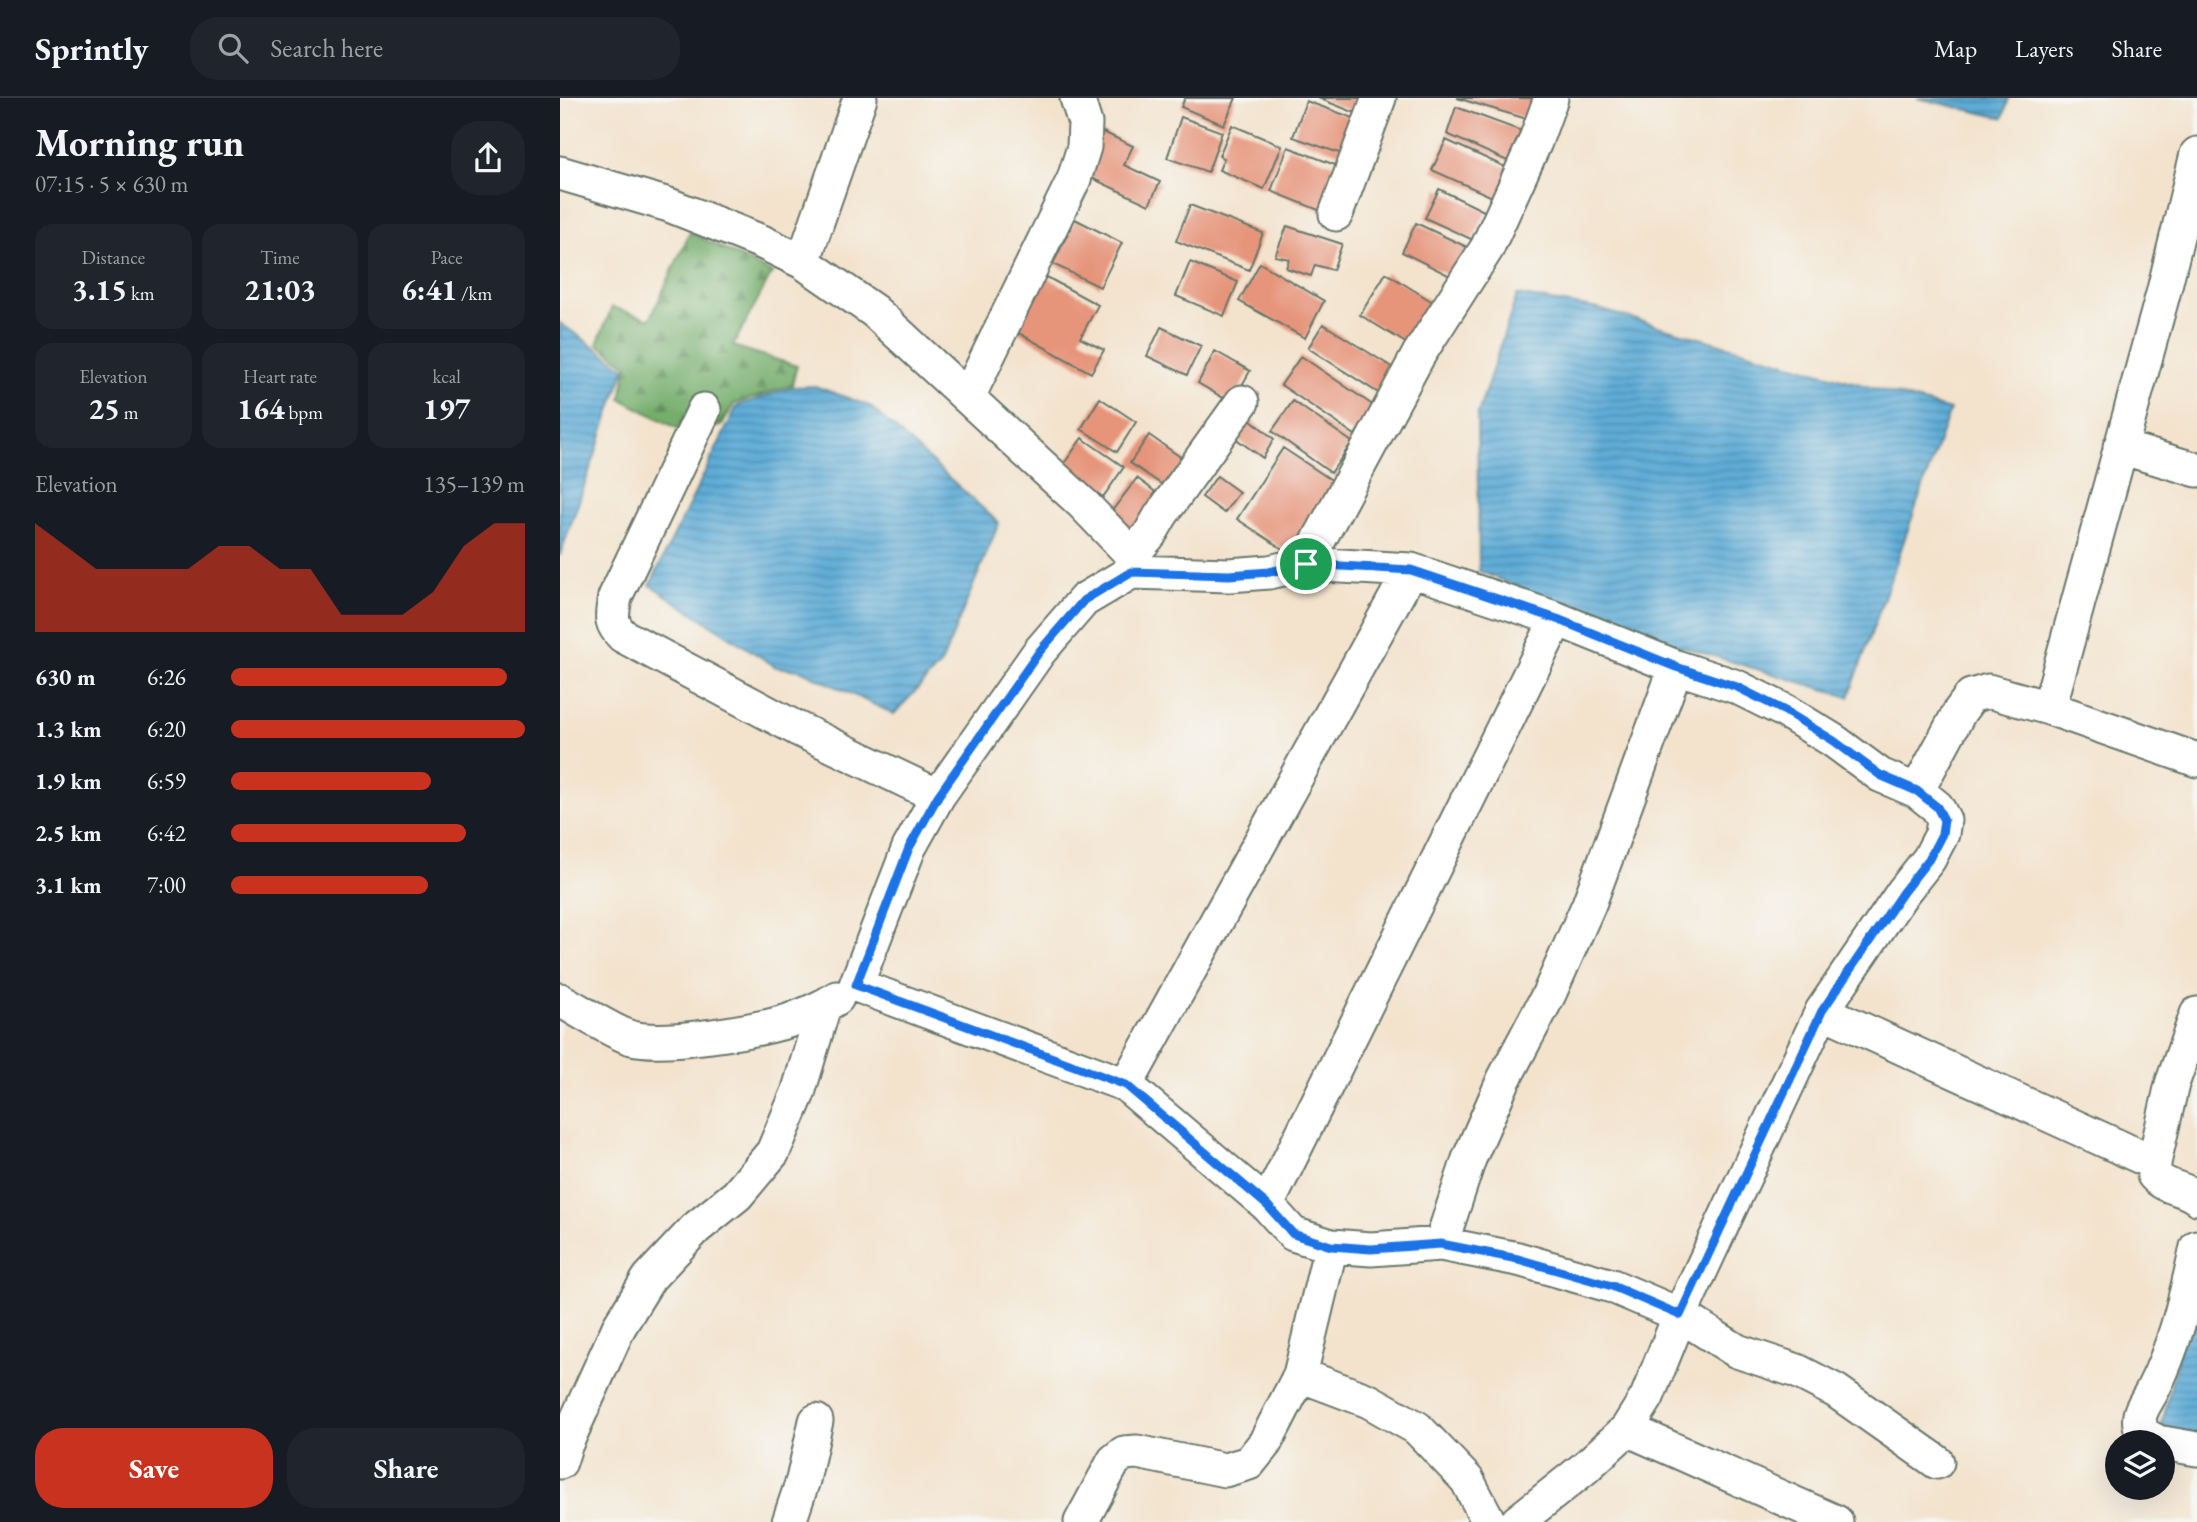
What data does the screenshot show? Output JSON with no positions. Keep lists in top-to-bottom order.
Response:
{
  "page": {
    "header": "Sprintly",
    "search": "Search here",
    "nav": ["Map", "Layers", "Share"],
    "heading": ["Morning run", "07:15 · 5 × 630 m"],
    "stats": [
      ["Distance", "3.15 km"],
      ["Time", "21:03"],
      ["Pace", "6:41 /km"],
      ["Elevation", "25 m"],
      ["Heart rate", "164 bpm"],
      ["kcal", "197"]
    ],
    "chart": ["Elevation", "135–139 m"],
    "list": [
      {
        "name": "630 m",
        "note": "6:26"
      },
      {
        "name": "1.3 km",
        "note": "6:20"
      },
      {
        "name": "1.9 km",
        "note": "6:59"
      },
      {
        "name": "2.5 km",
        "note": "6:42"
      },
      {
        "name": "3.1 km",
        "note": "7:00"
      }
    ],
    "buttons": ["Save", "Share"]
  }
}
